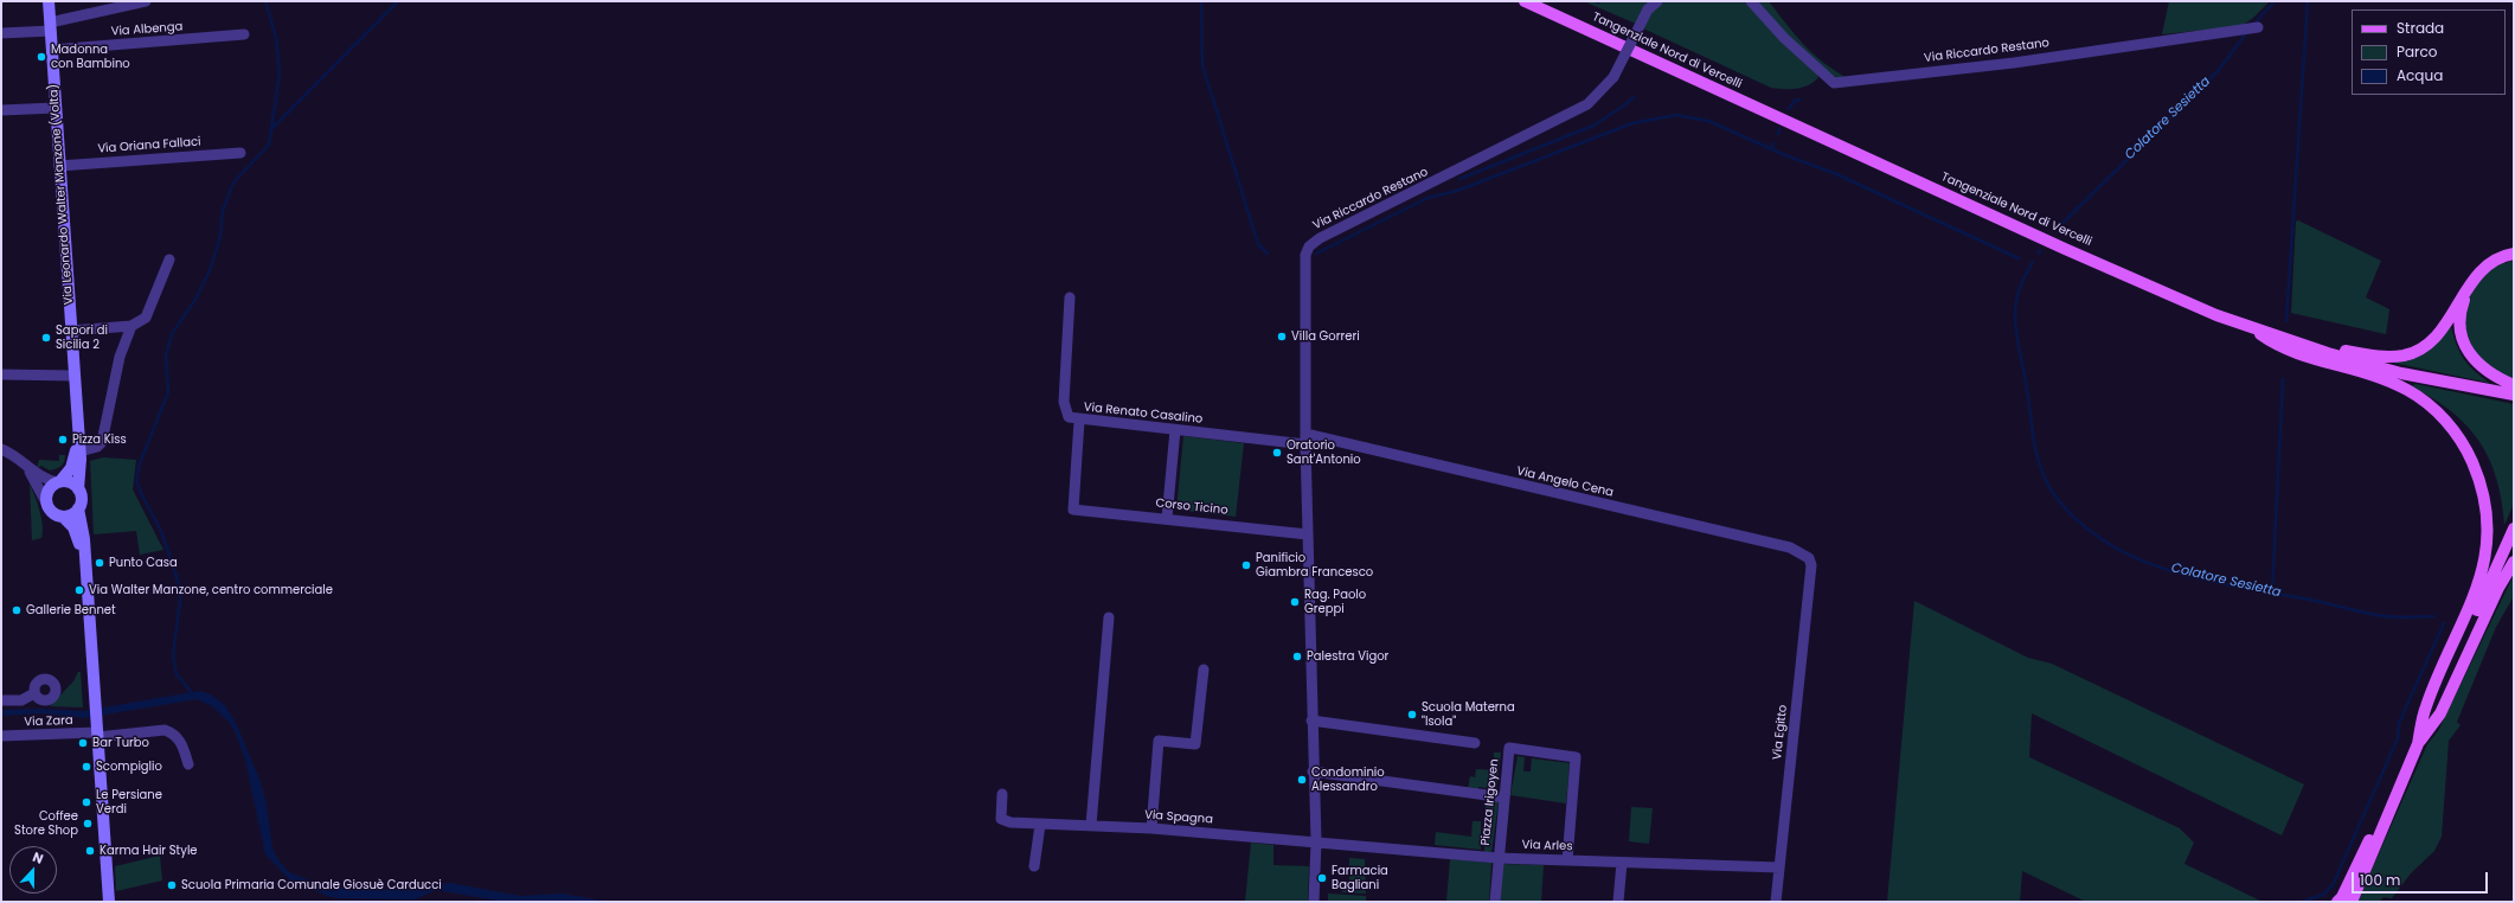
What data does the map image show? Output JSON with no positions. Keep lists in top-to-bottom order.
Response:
{
  "streets": {
    "main road": ["Tangenziale Nord di Vercelli", "Via Leonardo Walter Manzone (Volta)"],
    "street": [
      "Via Albenga",
      "Via Riccardo Restano",
      "Via Oriana Fallaci",
      "Via Renato Casalino",
      "Via Angelo Cena",
      "Corso Ticino",
      "Via Zara",
      "Via Egitto",
      "Piazza Irigoyen",
      "Via Spagna",
      "Via Arles"
    ]
  },
  "crossings": [
    ["Via Albenga", "Via Leonardo Walter Manzone (Volta)"],
    ["Via Riccardo Restano", "Via Renato Casalino"],
    ["Via Riccardo Restano", "Via Angelo Cena"],
    ["Via Riccardo Restano", "Corso Ticino"],
    ["Via Riccardo Restano", "Via Spagna"],
    ["Via Riccardo Restano", "Via Arles"],
    ["Via Oriana Fallaci", "Via Leonardo Walter Manzone (Volta)"],
    ["Via Renato Casalino", "Via Angelo Cena"],
    ["Via Renato Casalino", "Corso Ticino"],
    ["Via Angelo Cena", "Via Egitto"],
    ["Via Egitto", "Via Arles"],
    ["Piazza Irigoyen", "Via Arles"],
    ["Via Spagna", "Via Arles"]
  ],
  "water": ["Colatore Sesietta"],
  "places": [
    "Madonna con Bambino",
    "Villa Gorreri",
    "Sapori di Sicilia 2",
    "Pizza Kiss",
    "Oratorio Sant'Antonio",
    "Punto Casa",
    "Panificio Giambra Francesco",
    "Via Walter Manzone, centro commerciale",
    "Rag. Paolo Greppi",
    "Gallerie Bennet",
    "Palestra Vigor",
    "Scuola Materna \"Isola\"",
    "Bar Turbo",
    "Scompiglio",
    "Condominio Alessandro",
    "Le Persiane Verdi",
    "Coffee Store Shop",
    "Karma Hair Style",
    "Farmacia Bagliani",
    "Scuola Primaria Comunale Giosuè Carducci"
  ],
  "legend": ["Strada", "Parco", "Acqua"],
  "scale_bar": "100 m",
  "north": "top"
}
